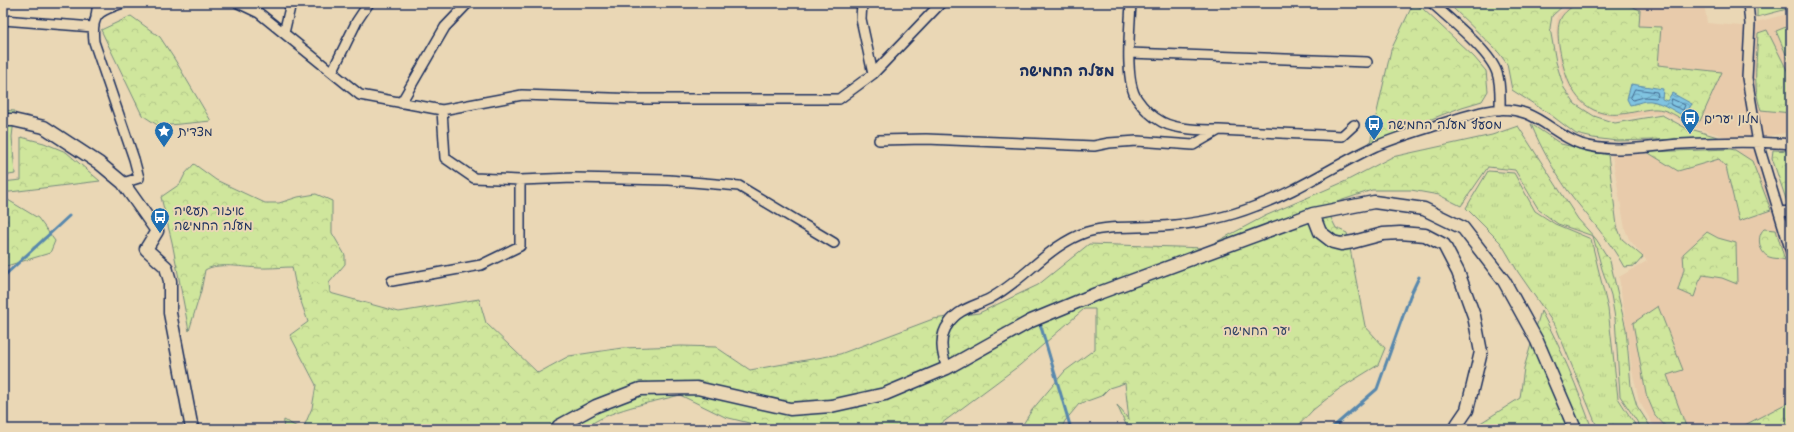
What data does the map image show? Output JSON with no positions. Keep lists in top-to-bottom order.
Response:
{
  "districts": ["מעלה החמישה"],
  "parks": ["יער החמישה"],
  "places": {
    "bus stop": ["מלון יערים", "מסעף מעלה החמישה", "איזור תעשיה מעלה החמישה"],
    "place": ["מצדית"]
  }
}
